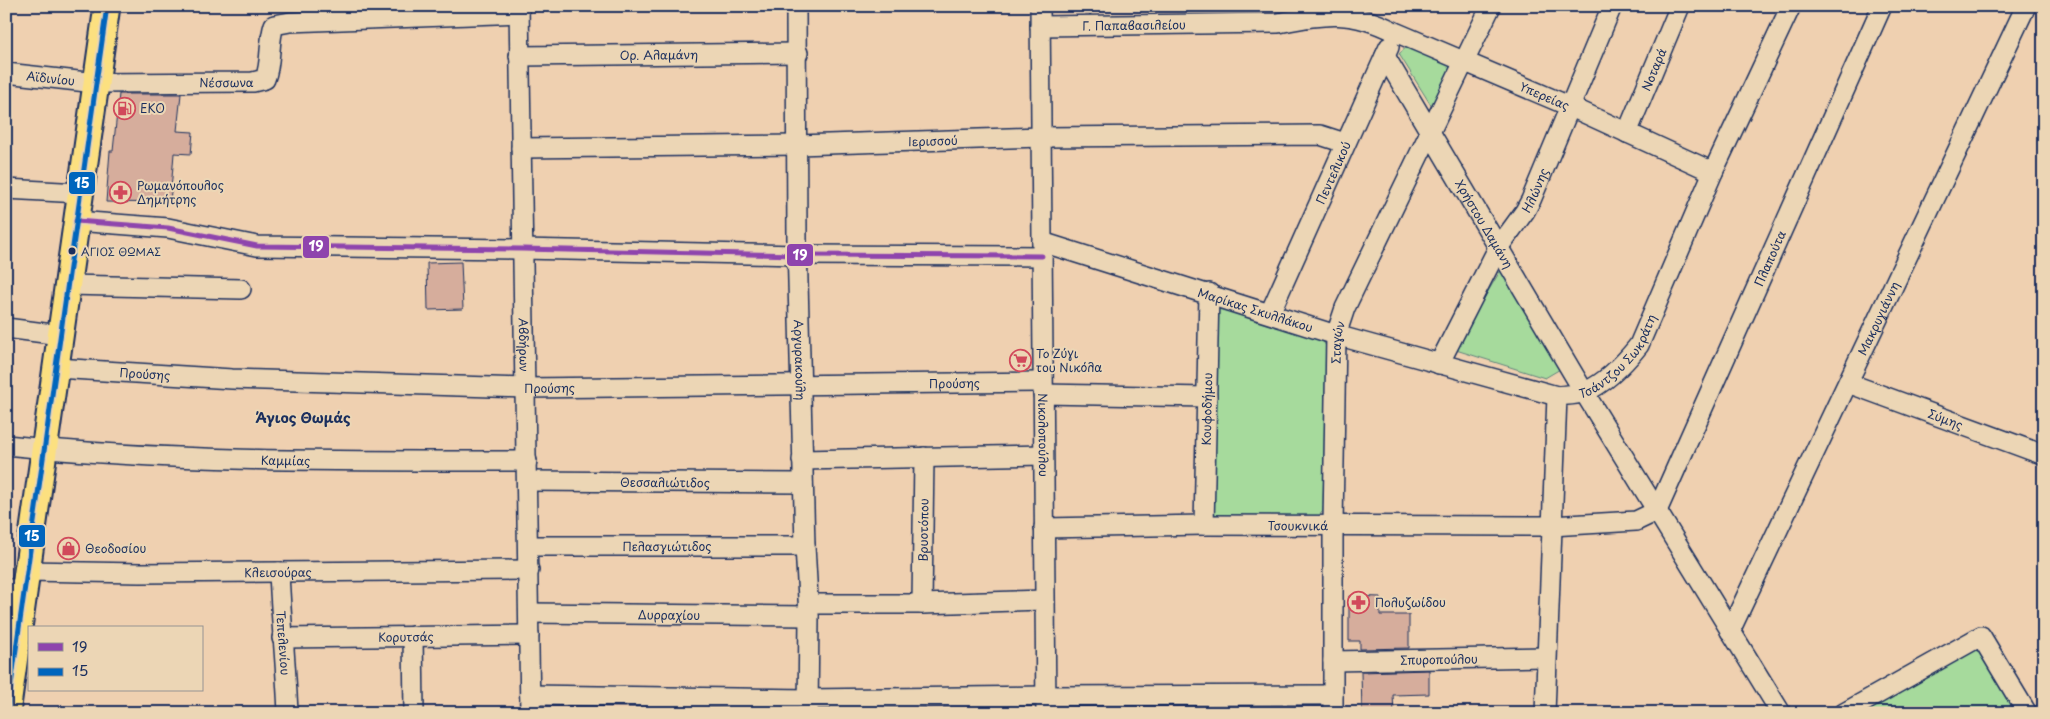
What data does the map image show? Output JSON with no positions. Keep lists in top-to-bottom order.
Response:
{
  "streets": {
    "street": [
      "Γ. Παπαβασιλείου",
      "Ορ. Αλαμάνη",
      "Νοταρά",
      "Αϊδινίου",
      "Νέσσωνα",
      "Υπερείας",
      "Ιερισσού",
      "Πεντελικού",
      "Ηλώνης",
      "Χρήστου Δαμάνη",
      "Πλαπούτα",
      "Μαρίκας Σκυλλάκου",
      "Μακρυγιάννη",
      "Σταγών",
      "Αβδήρων",
      "Τσάντζου Σωκράτη",
      "Αργυρακούλη",
      "Προύσης",
      "Κουφοδήμου",
      "Σύμης",
      "Νικολοπούλου",
      "Καμμίας",
      "Θεσσαλιώτιδος",
      "Τσουκνικά",
      "Βρυοτόπου",
      "Πελασγιώτιδος",
      "Κλεισούρας",
      "Δυρραχίου",
      "Κορυτσάς",
      "Τεπελενίου",
      "Σπυροπούλου"
    ]
  },
  "crossings": [
    ["Γ. Παπαβασιλείου", "Υπερείας"],
    ["Γ. Παπαβασιλείου", "Νικολοπούλου"],
    ["Ορ. Αλαμάνη", "Αβδήρων"],
    ["Ορ. Αλαμάνη", "Αργυρακούλη"],
    ["Νοταρά", "Υπερείας"],
    ["Αϊδινίου", "Νέσσωνα"],
    ["Νέσσωνα", "Αβδήρων"],
    ["Υπερείας", "Πεντελικού"],
    ["Υπερείας", "Ηλώνης"],
    ["Υπερείας", "Σταγών"],
    ["Υπερείας", "Τσάντζου Σωκράτη"],
    ["Ιερισσού", "Πεντελικού"],
    ["Ιερισσού", "Αβδήρων"],
    ["Ιερισσού", "Αργυρακούλη"],
    ["Ιερισσού", "Νικολοπούλου"],
    ["Πεντελικού", "Χρήστου Δαμάνη"],
    ["Πεντελικού", "Μαρίκας Σκυλλάκου"],
    ["Ηλώνης", "Χρήστου Δαμάνη"],
    ["Ηλώνης", "Μαρίκας Σκυλλάκου"],
    ["Χρήστου Δαμάνη", "Πλαπούτα"],
    ["Χρήστου Δαμάνη", "Μακρυγιάννη"],
    ["Χρήστου Δαμάνη", "Σταγών"],
    ["Χρήστου Δαμάνη", "Τσάντζου Σωκράτη"],
    ["Χρήστου Δαμάνη", "Τσουκνικά"],
    ["Πλαπούτα", "Τσουκνικά"],
    ["Μαρίκας Σκυλλάκου", "Σταγών"],
    ["Μαρίκας Σκυλλάκου", "Αβδήρων"],
    ["Μαρίκας Σκυλλάκου", "Τσάντζου Σωκράτη"],
    ["Μαρίκας Σκυλλάκου", "Αργυρακούλη"],
    ["Μαρίκας Σκυλλάκου", "Κουφοδήμου"],
    ["Μαρίκας Σκυλλάκου", "Νικολοπούλου"],
    ["Μακρυγιάννη", "Σύμης"],
    ["Σταγών", "Τσουκνικά"],
    ["Σταγών", "Σπυροπούλου"],
    ["Αβδήρων", "Προύσης"],
    ["Αβδήρων", "Καμμίας"],
    ["Αβδήρων", "Θεσσαλιώτιδος"],
    ["Αβδήρων", "Πελασγιώτιδος"],
    ["Αβδήρων", "Κλεισούρας"],
    ["Αβδήρων", "Δυρραχίου"],
    ["Αβδήρων", "Κορυτσάς"],
    ["Τσάντζου Σωκράτη", "Τσουκνικά"],
    ["Τσάντζου Σωκράτη", "Σπυροπούλου"],
    ["Αργυρακούλη", "Προύσης"],
    ["Αργυρακούλη", "Θεσσαλιώτιδος"],
    ["Αργυρακούλη", "Πελασγιώτιδος"],
    ["Αργυρακούλη", "Δυρραχίου"],
    ["Προύσης", "Κουφοδήμου"],
    ["Προύσης", "Νικολοπούλου"],
    ["Κουφοδήμου", "Τσουκνικά"],
    ["Νικολοπούλου", "Τσουκνικά"],
    ["Νικολοπούλου", "Δυρραχίου"],
    ["Βρυοτόπου", "Δυρραχίου"],
    ["Κλεισούρας", "Τεπελενίου"],
    ["Κορυτσάς", "Τεπελενίου"]
  ],
  "districts": ["Άγιος Θωμάς"],
  "places": {
    "fuel station": ["EKO"],
    "pharmacy": ["Ρωμανόπουλος Δημήτρης", "Πολυζωίδου"],
    "other": ["ΑΓΙΟΣ ΘΩΜΑΣ"],
    "supermarket": ["Το Ζύγι του Νικόλα"],
    "shop": ["Θεοδοσίου"]
  },
  "lines": ["transit line 15", "transit line 19"],
  "legend": ["19", "15"]
}
